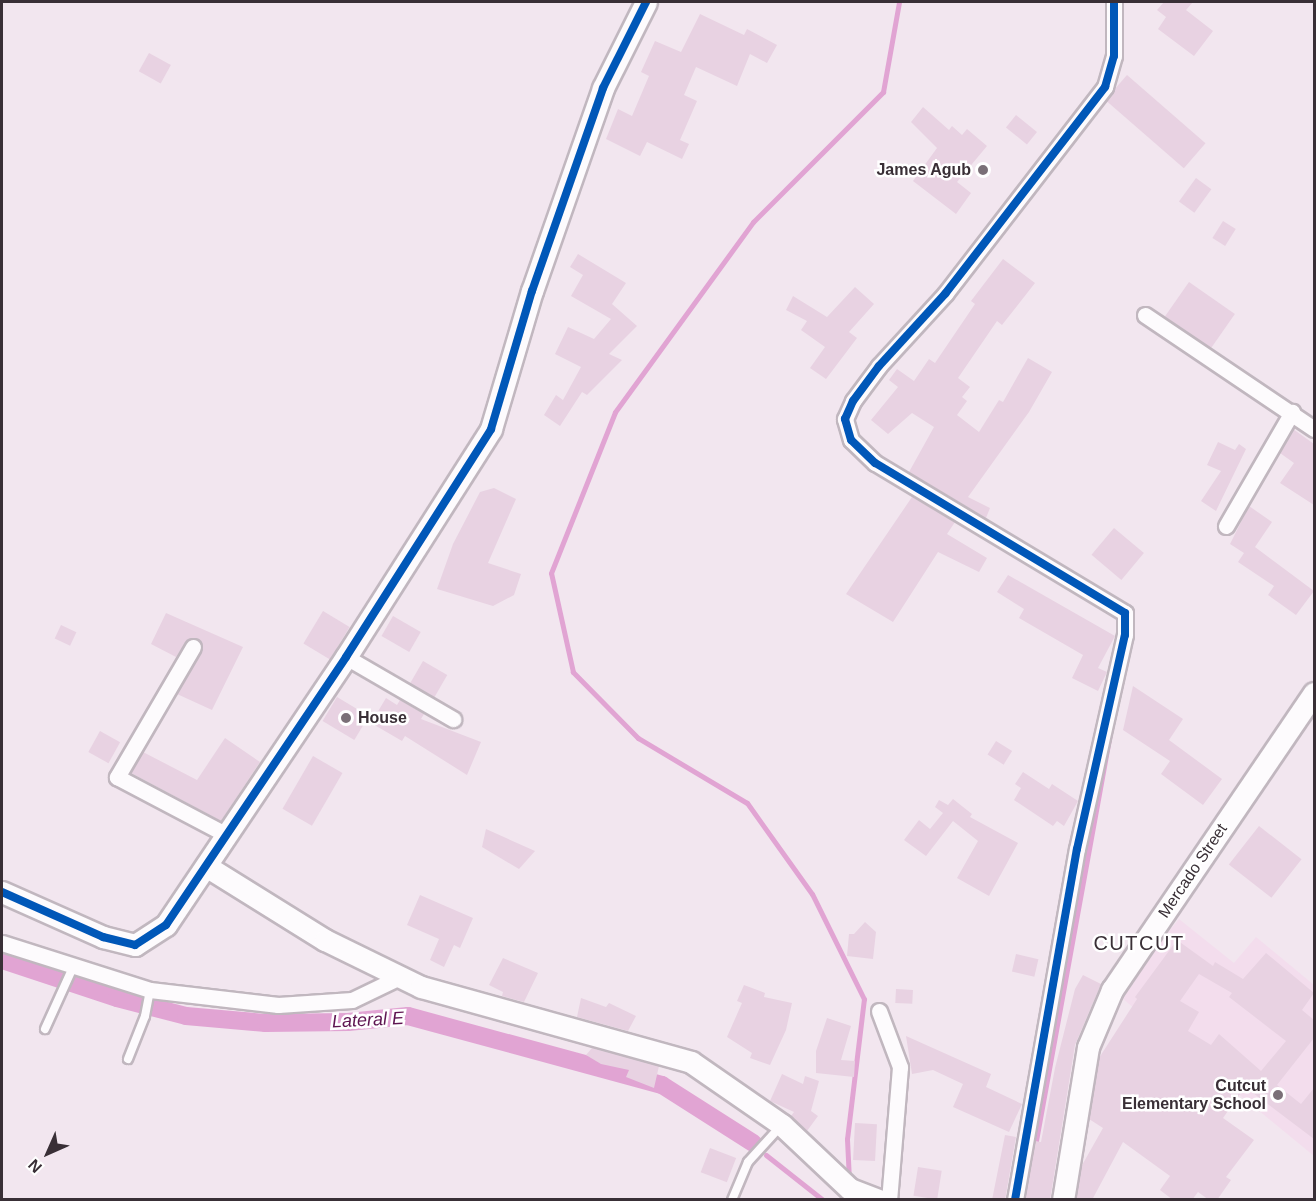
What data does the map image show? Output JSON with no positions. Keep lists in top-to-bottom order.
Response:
{
  "streets": {
    "street": ["Mercado Street"]
  },
  "districts": ["CUTCUT"],
  "water": ["Lateral E"],
  "places": ["James Agub", "House", "Cutcut Elementary School"],
  "north": "bottom left"
}
